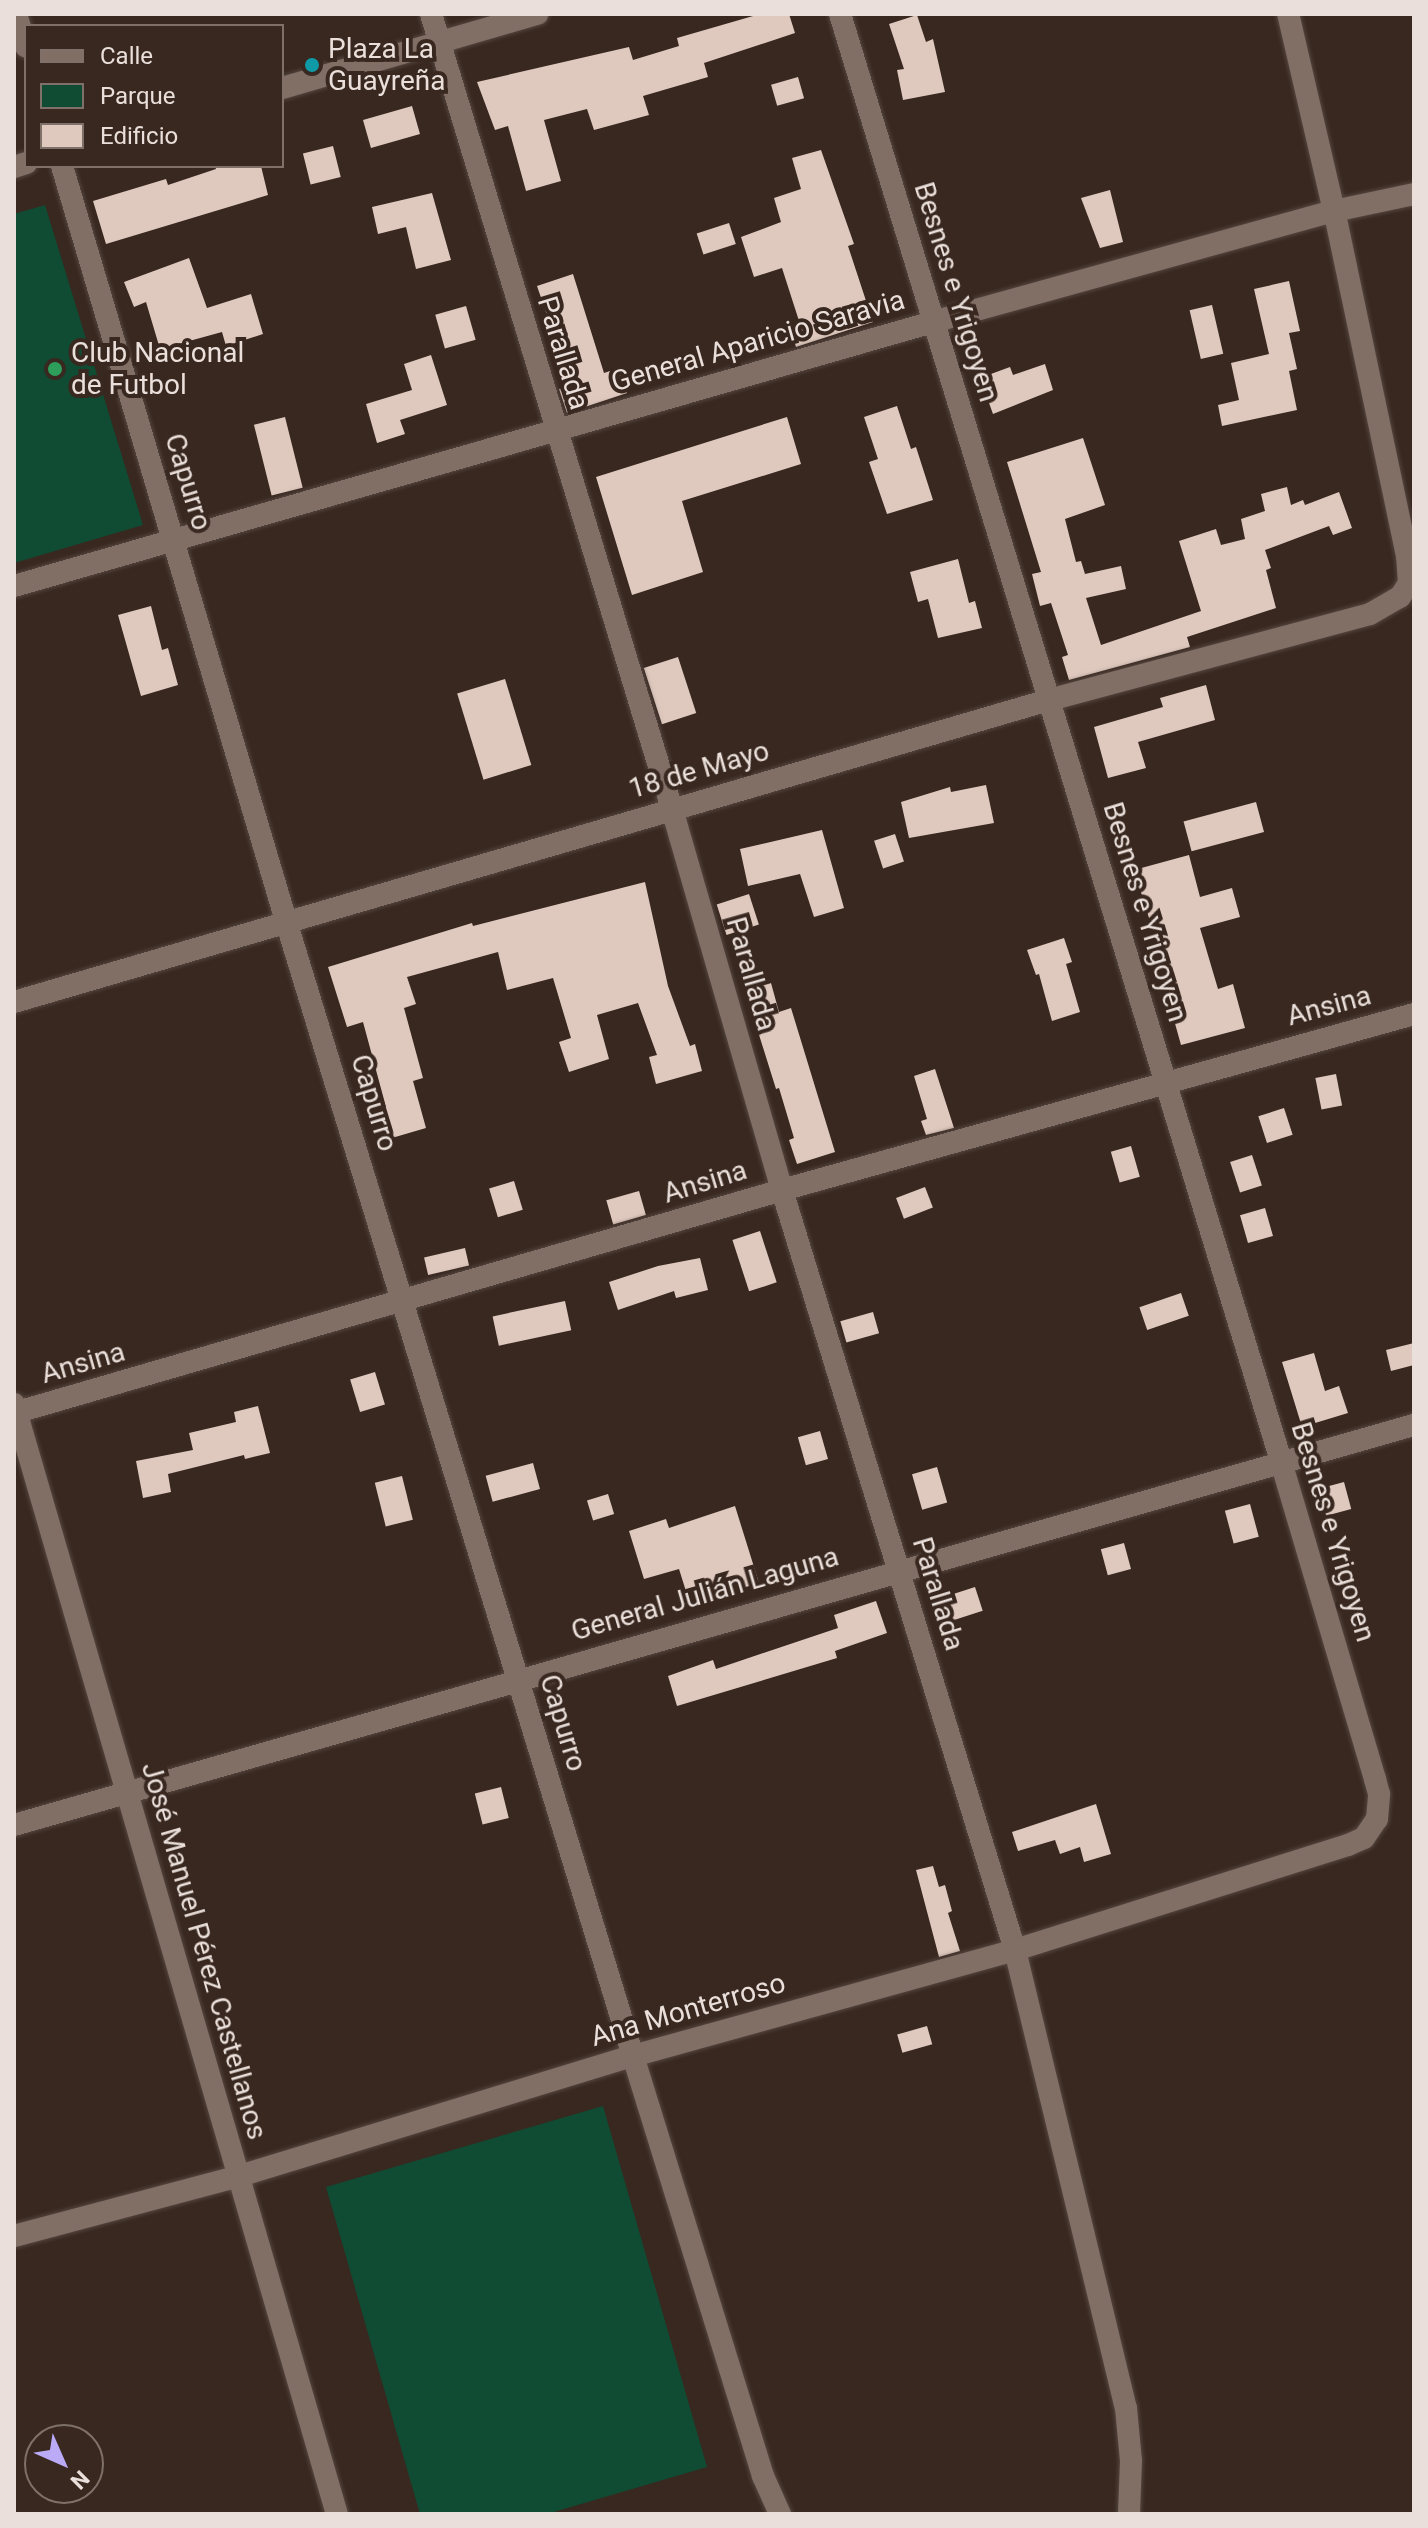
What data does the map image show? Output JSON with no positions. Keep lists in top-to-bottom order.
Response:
{
  "streets": {
    "street": [
      "Besnes e Yrigoyen",
      "General Aparicio Saravia",
      "Parallada",
      "Capurro",
      "18 de Mayo",
      "Ansina",
      "General Julián Laguna",
      "José Manuel Pérez Castellanos",
      "Ana Monterroso"
    ]
  },
  "crossings": [
    ["Besnes e Yrigoyen", "General Aparicio Saravia"],
    ["Besnes e Yrigoyen", "18 de Mayo"],
    ["Besnes e Yrigoyen", "Ansina"],
    ["Besnes e Yrigoyen", "General Julián Laguna"],
    ["Besnes e Yrigoyen", "Ana Monterroso"],
    ["General Aparicio Saravia", "Parallada"],
    ["General Aparicio Saravia", "Capurro"],
    ["General Aparicio Saravia", "18 de Mayo"],
    ["Parallada", "18 de Mayo"],
    ["Parallada", "Ansina"],
    ["Parallada", "General Julián Laguna"],
    ["Parallada", "Ana Monterroso"],
    ["Capurro", "18 de Mayo"],
    ["Capurro", "Ansina"],
    ["Capurro", "General Julián Laguna"],
    ["Capurro", "Ana Monterroso"],
    ["Ansina", "José Manuel Pérez Castellanos"],
    ["General Julián Laguna", "José Manuel Pérez Castellanos"],
    ["José Manuel Pérez Castellanos", "Ana Monterroso"]
  ],
  "places": ["Plaza La Guayreña", "Club Nacional de Futbol"],
  "legend": ["Calle", "Parque", "Edificio"],
  "north": "bottom right"
}
